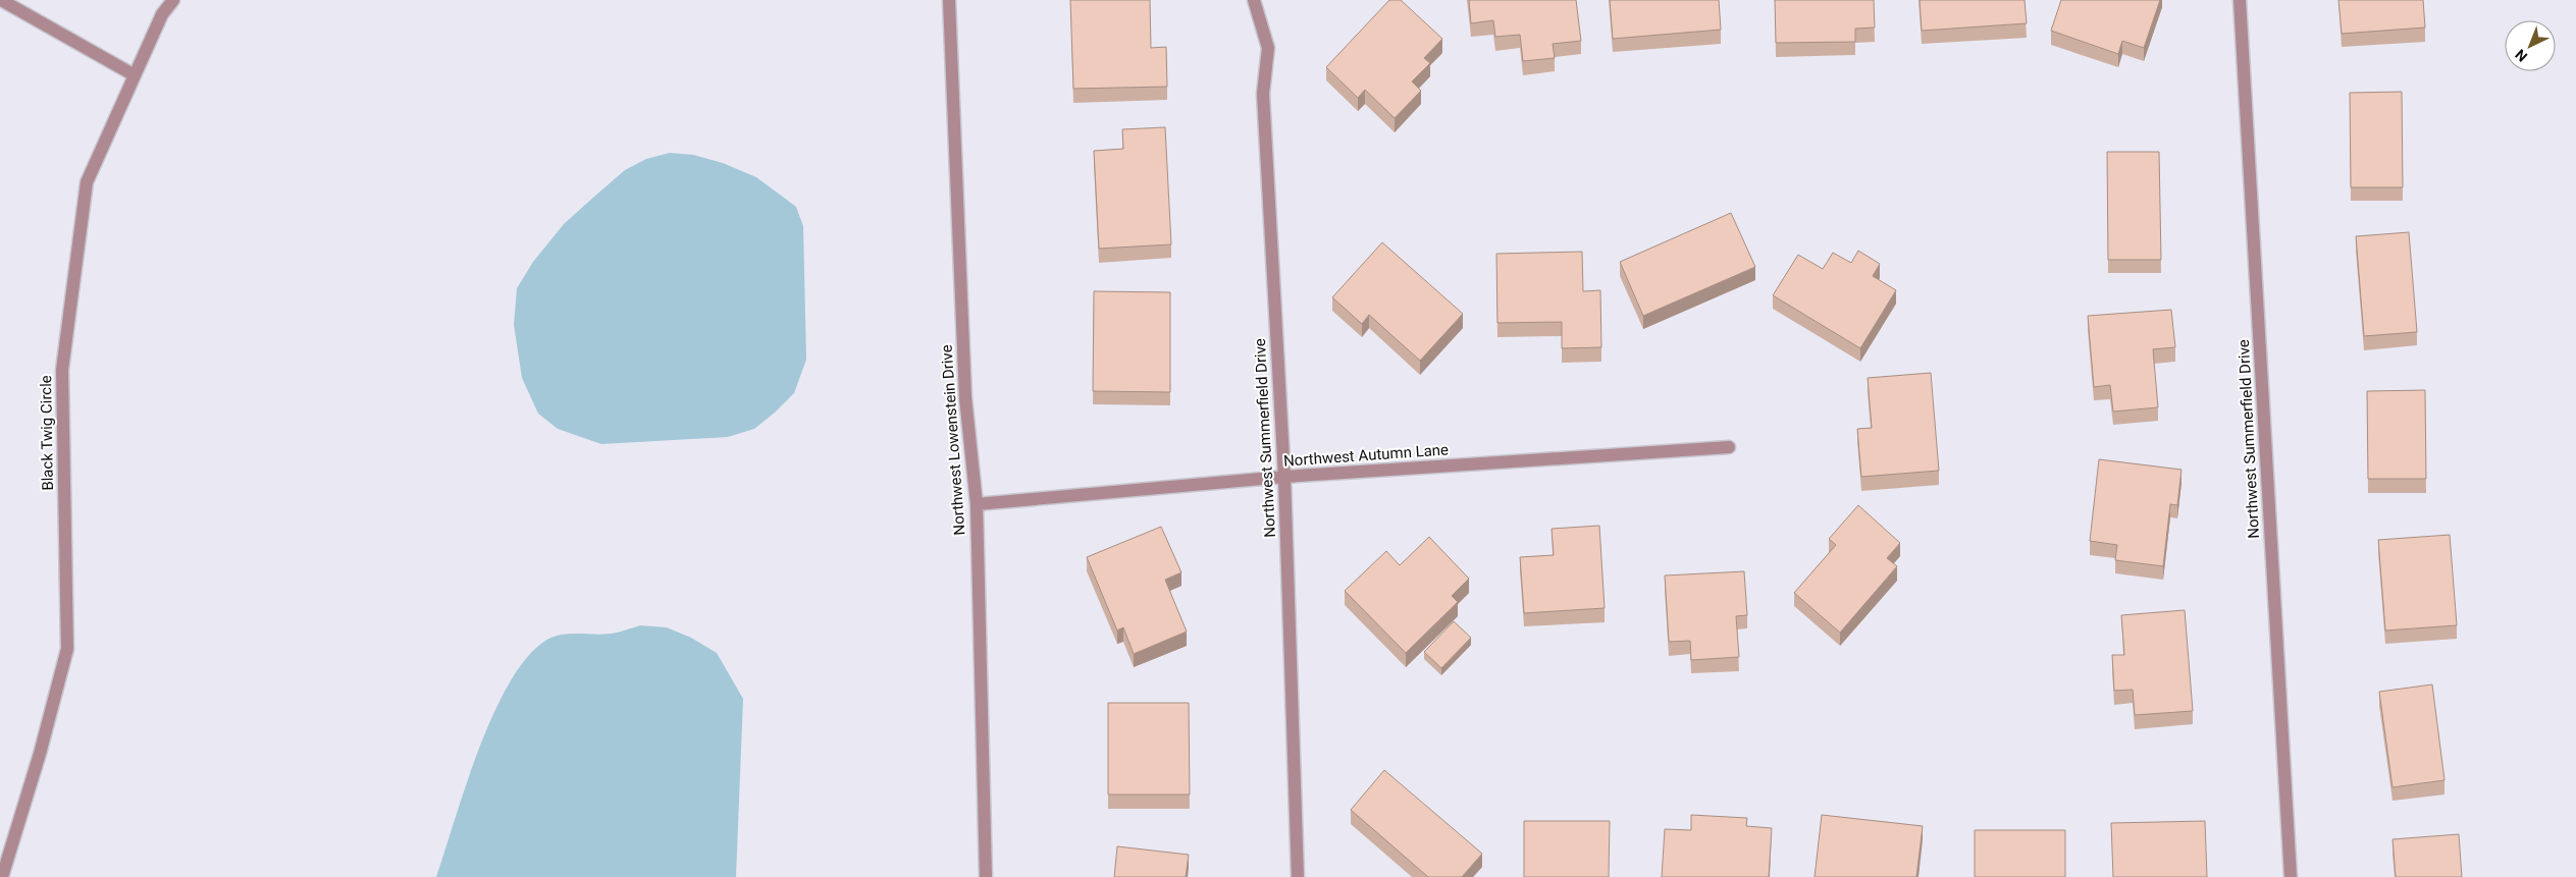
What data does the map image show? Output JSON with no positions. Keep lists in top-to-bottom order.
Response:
{
  "streets": {
    "street": [
      "Black Twig Circle",
      "Northwest Summerfield Drive",
      "Northwest Lowenstein Drive",
      "Northwest Autumn Lane"
    ]
  },
  "crossings": [
    ["Northwest Summerfield Drive", "Northwest Autumn Lane"],
    ["Northwest Lowenstein Drive", "Northwest Autumn Lane"]
  ],
  "north": "bottom left"
}
